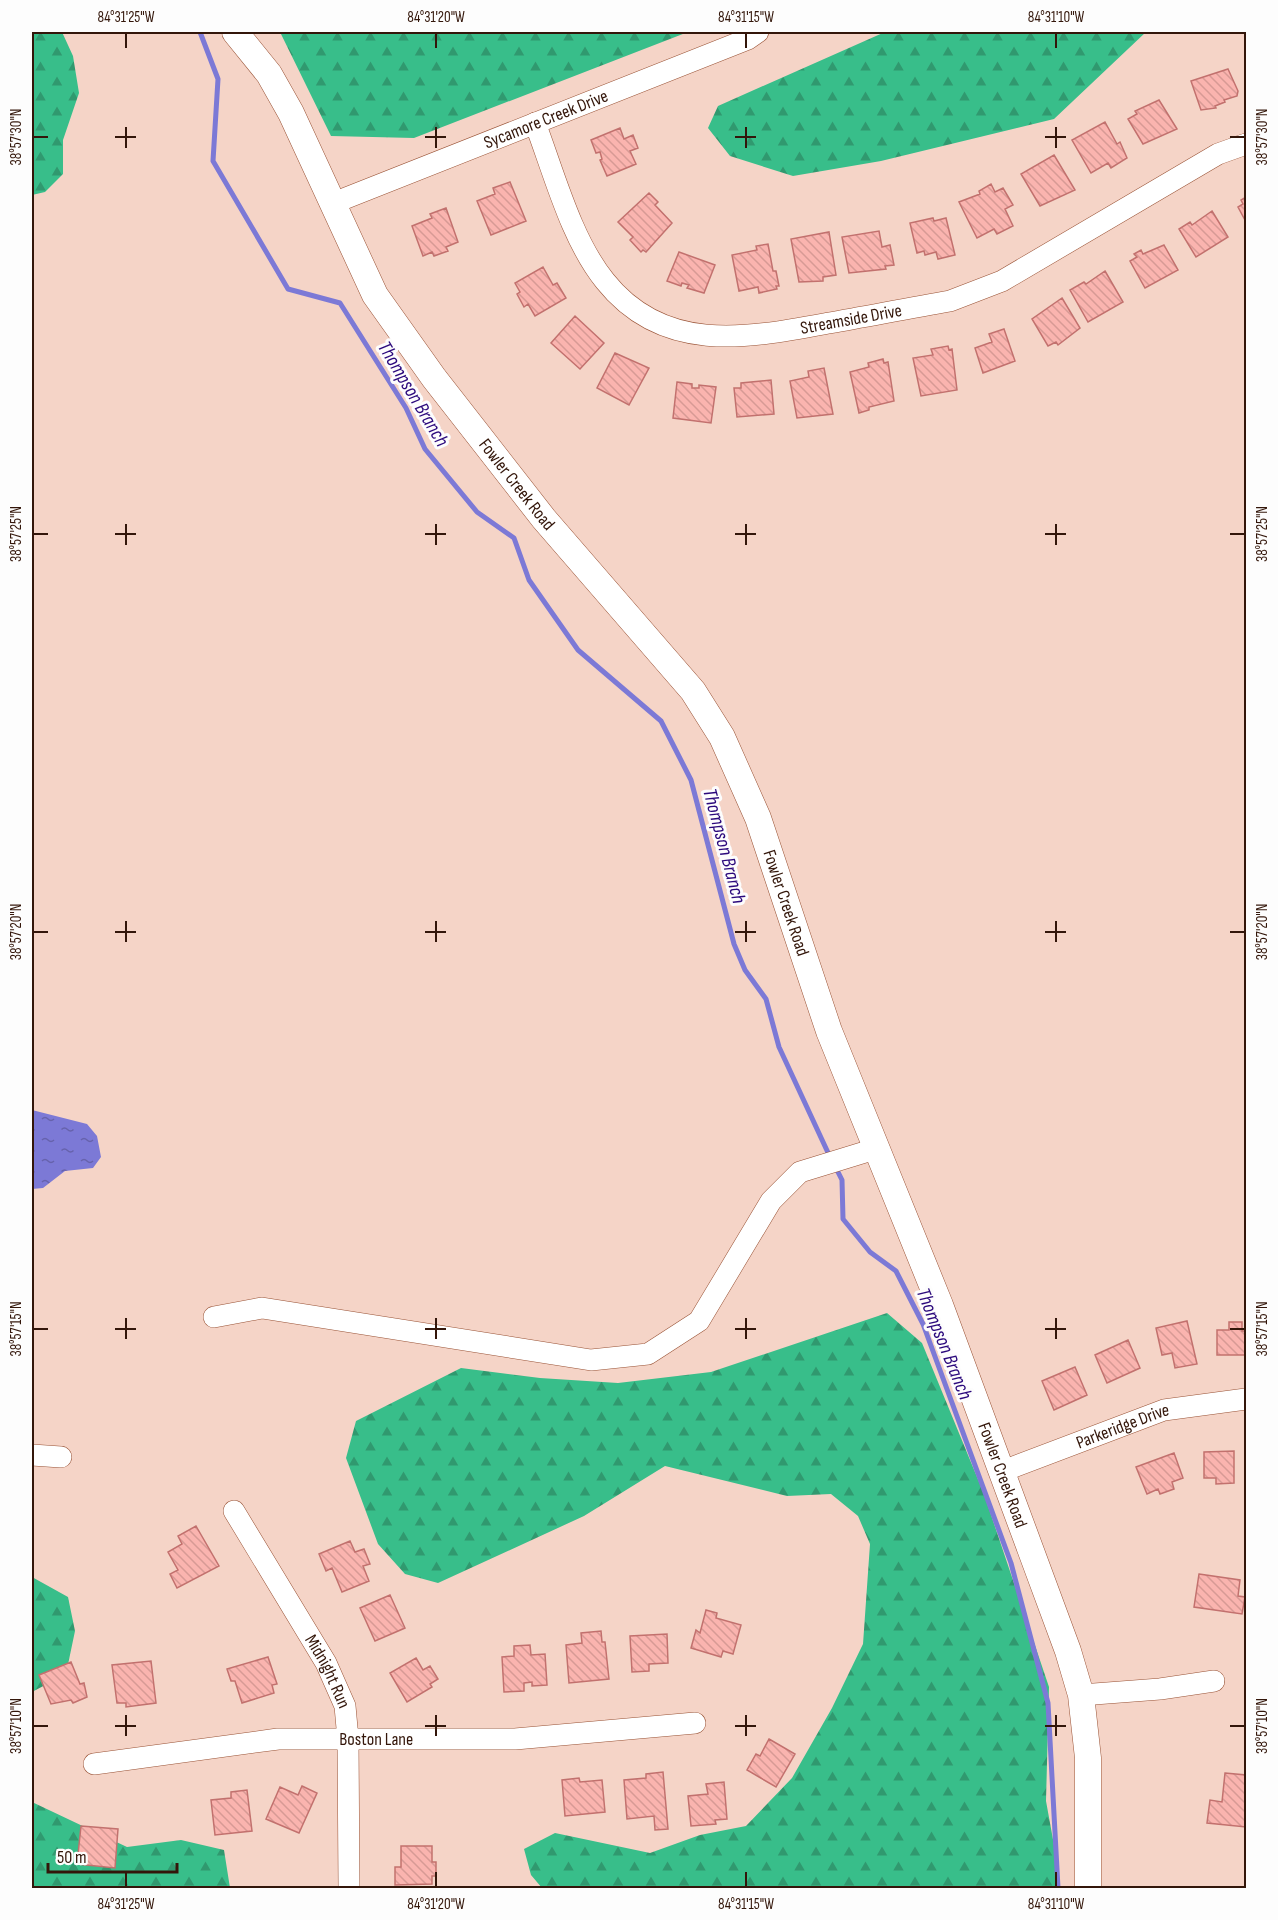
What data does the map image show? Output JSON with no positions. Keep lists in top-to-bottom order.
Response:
{
  "streets": {
    "main road": ["Fowler Creek Road"],
    "street": [
      "Sycamore Creek Drive",
      "Streamside Drive",
      "Parkeridge Drive",
      "Midnight Run",
      "Boston Lane"
    ]
  },
  "crossings": [
    ["Sycamore Creek Drive", "Streamside Drive"],
    ["Sycamore Creek Drive", "Fowler Creek Road"],
    ["Fowler Creek Road", "Parkeridge Drive"],
    ["Midnight Run", "Boston Lane"]
  ],
  "water": ["Thompson Branch"],
  "scale_bar": "50 m",
  "coordinates": [
    "84°31'25\"W",
    "84°31'20\"W",
    "84°31'15\"W",
    "84°31'10\"W",
    "38°57'30\"N",
    "38°57'25\"N",
    "38°57'20\"N",
    "38°57'15\"N",
    "38°57'10\"N"
  ]
}
